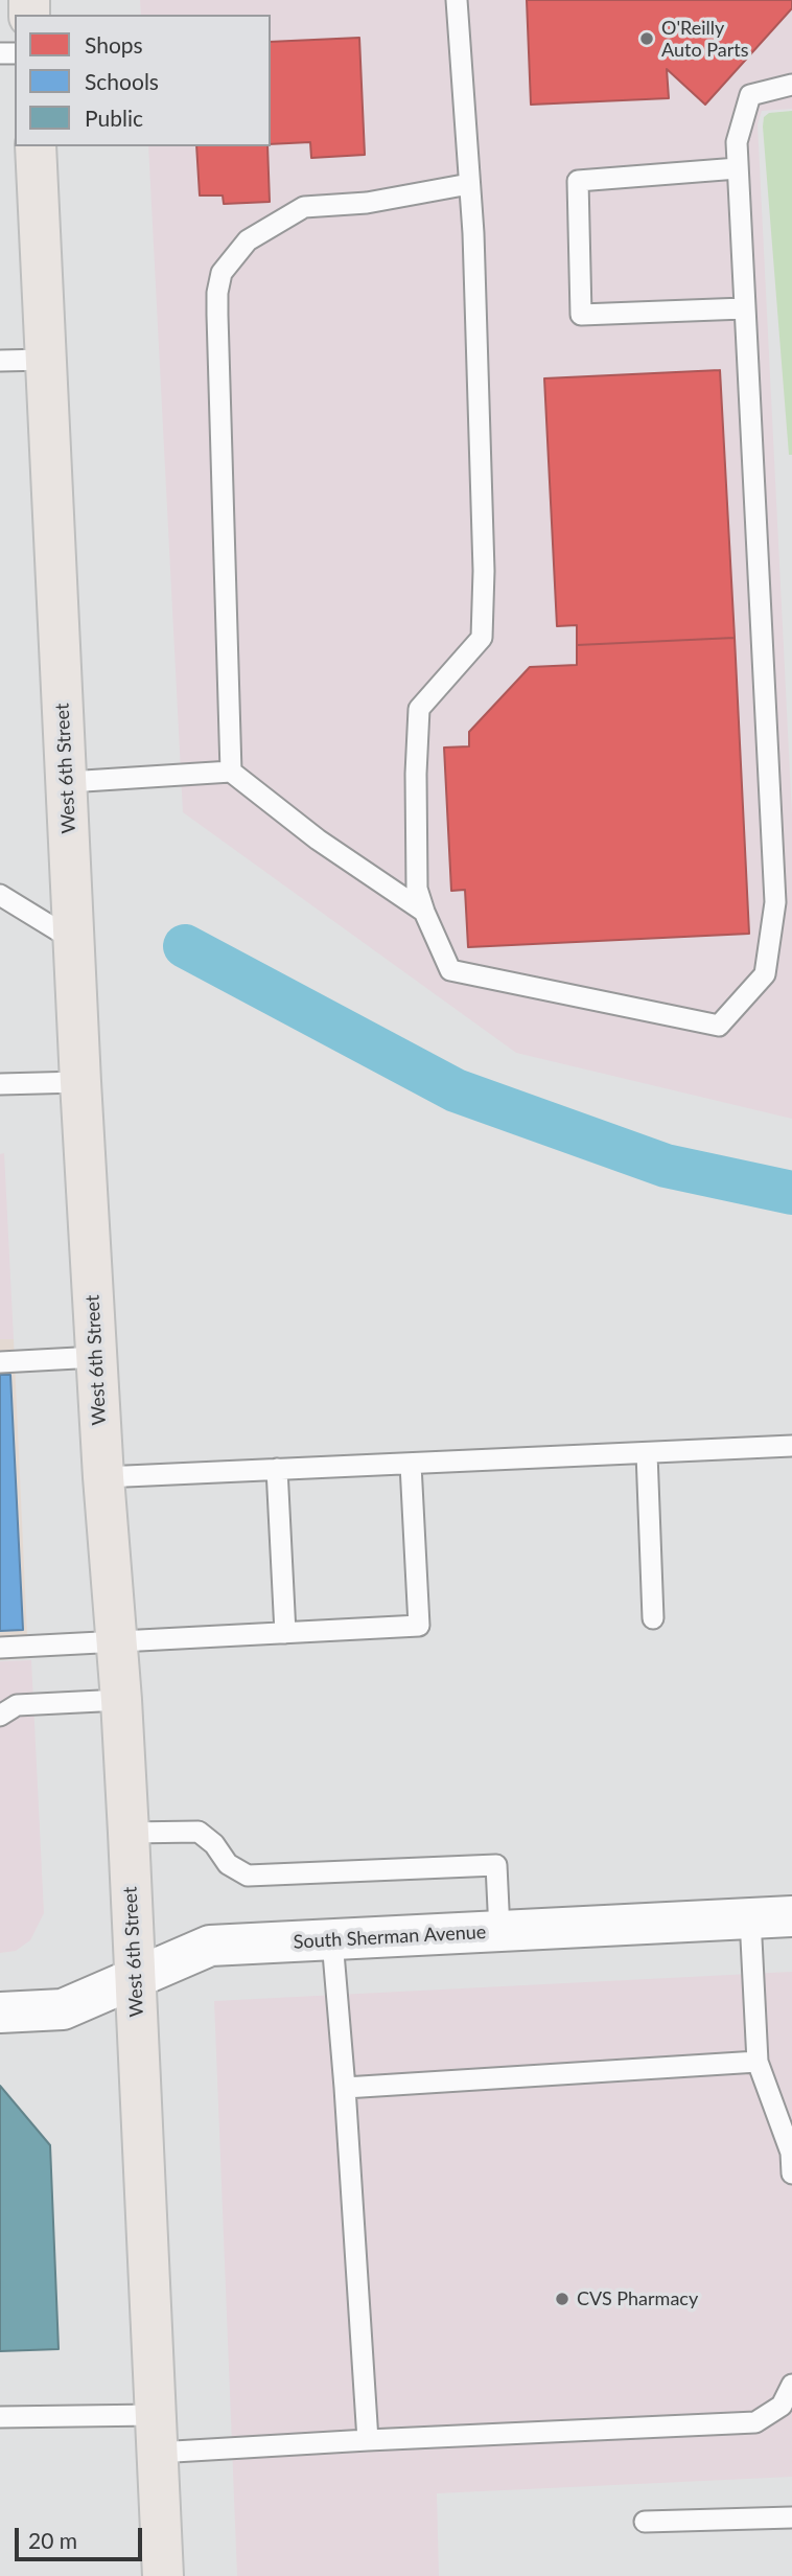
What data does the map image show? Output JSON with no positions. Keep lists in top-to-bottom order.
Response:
{
  "streets": {
    "main road": ["West 6th Street"],
    "street": ["South Sherman Avenue"]
  },
  "crossings": [
    ["West 6th Street", "South Sherman Avenue"]
  ],
  "places": ["O'Reilly Auto Parts", "CVS Pharmacy"],
  "legend": ["Shops", "Schools", "Public"],
  "scale_bar": "20 m"
}
